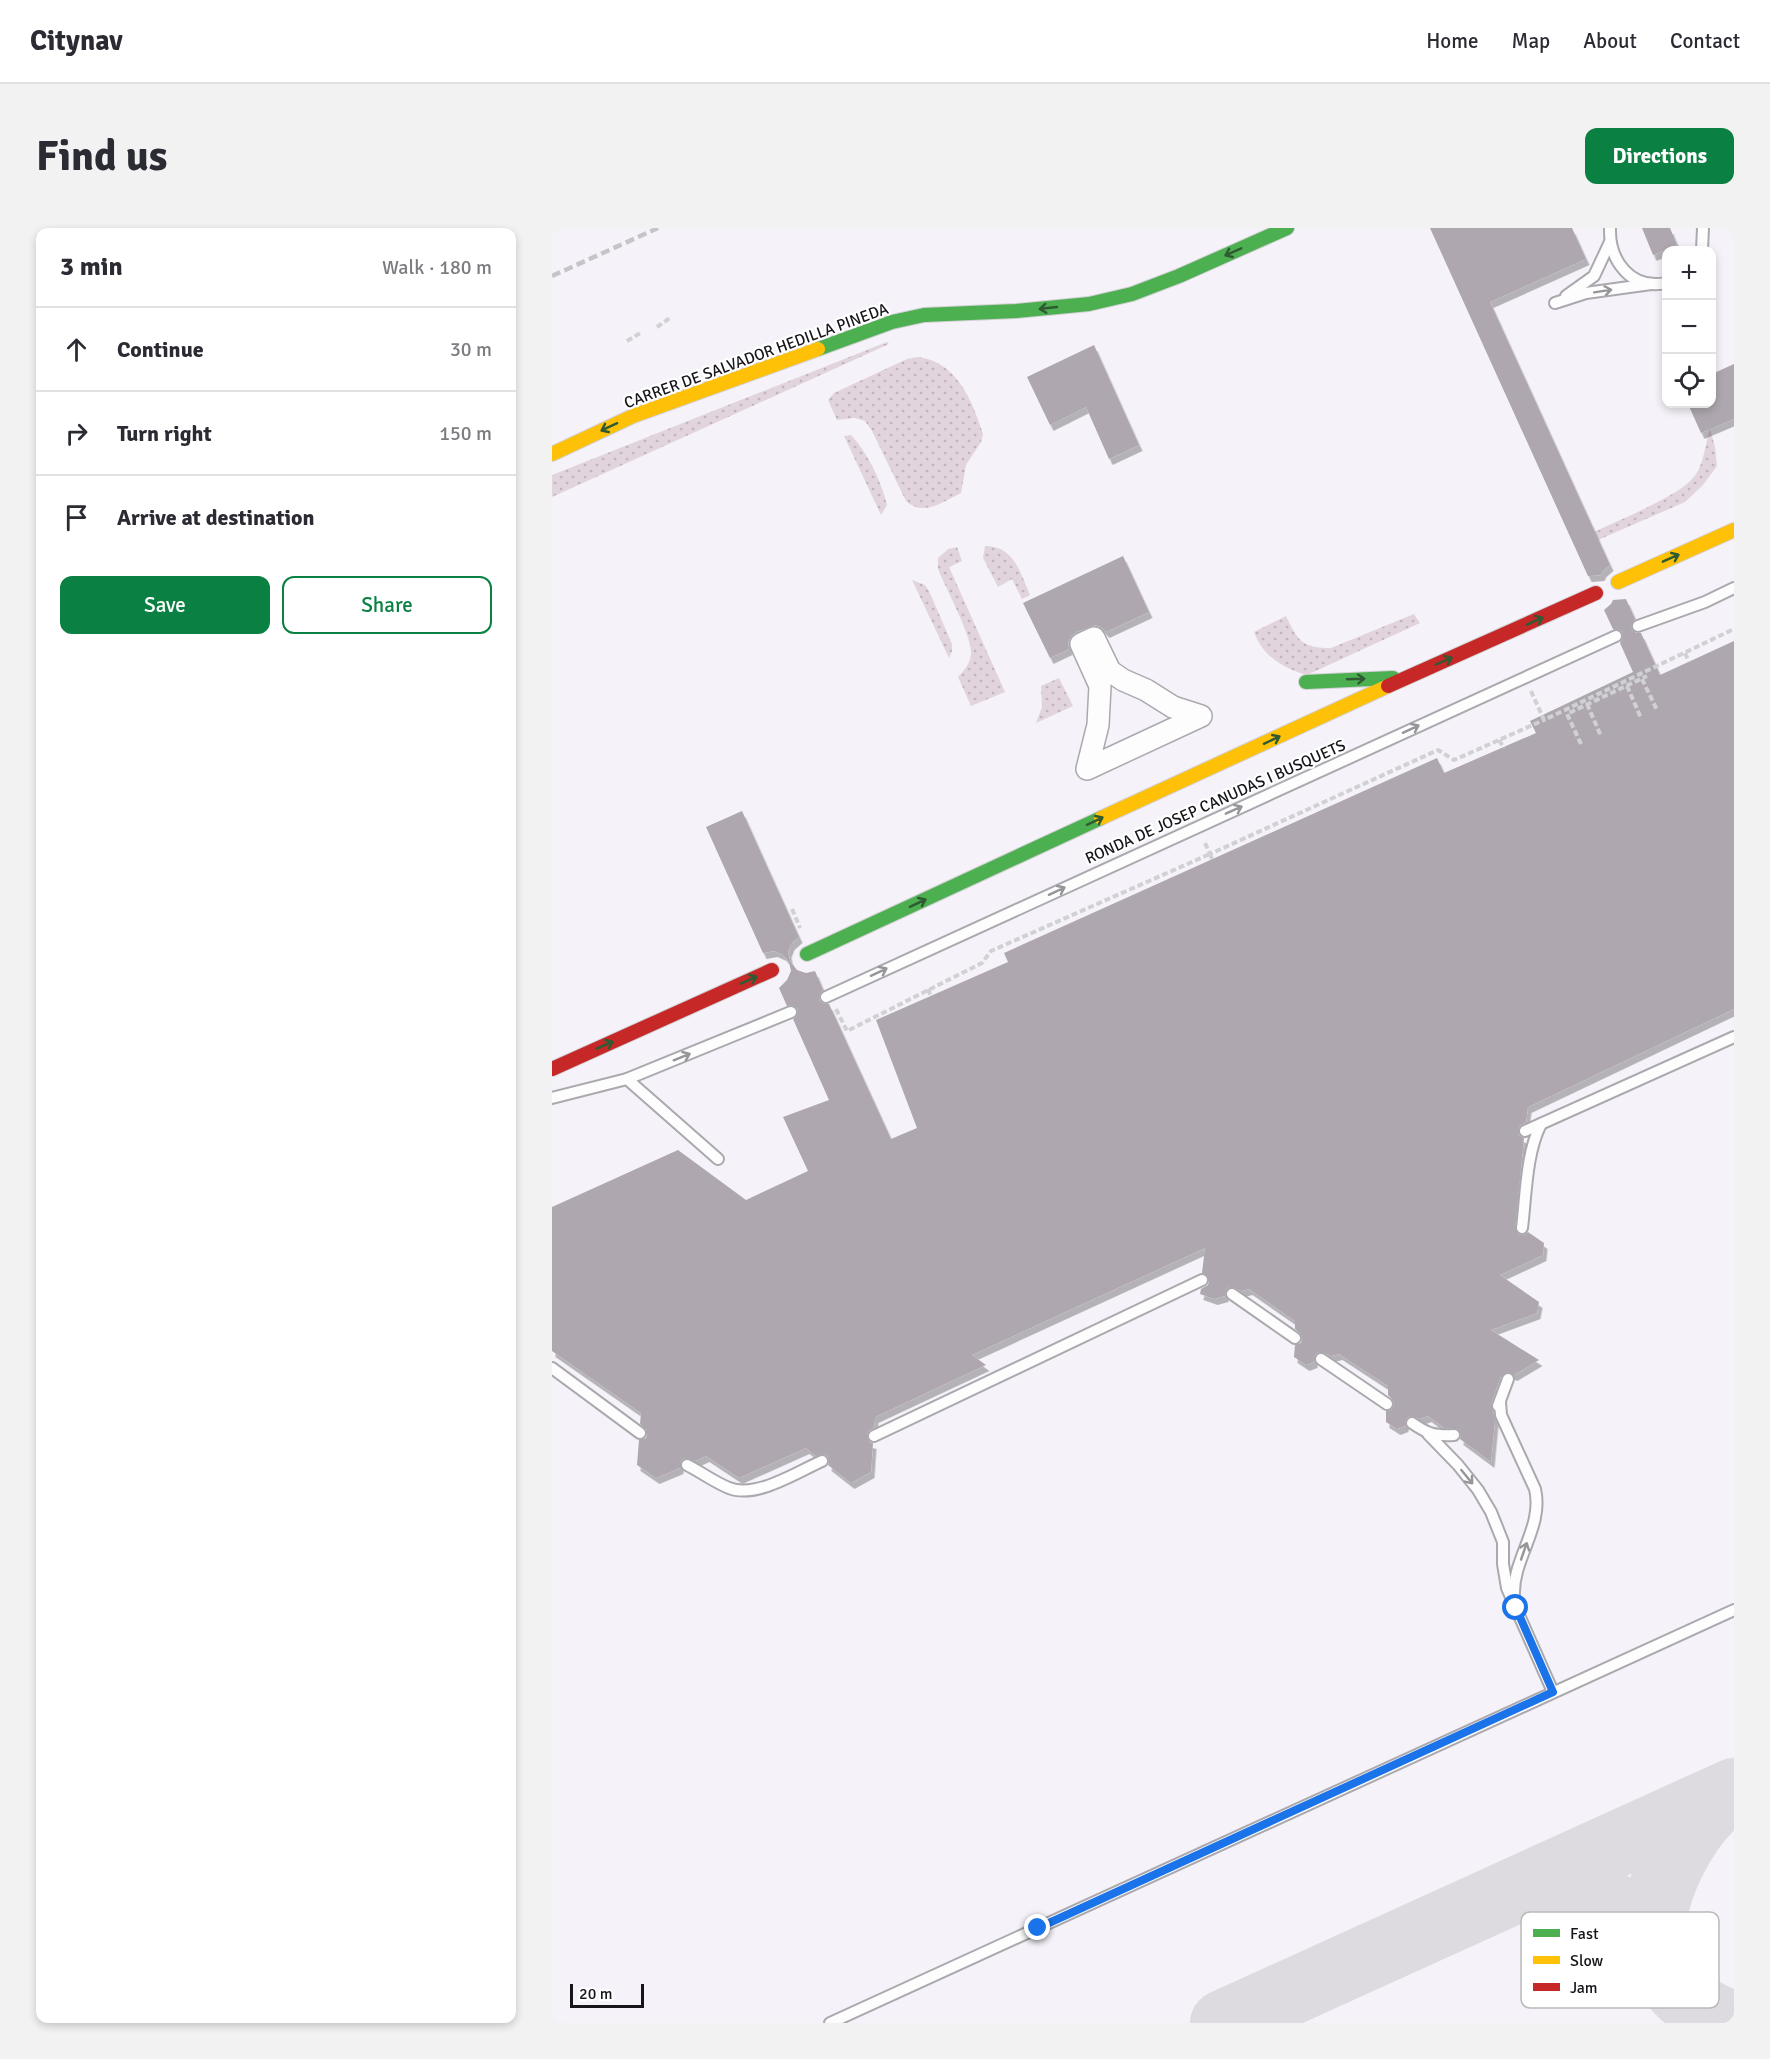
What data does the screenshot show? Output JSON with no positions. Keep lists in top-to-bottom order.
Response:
{
  "streets": {
    "main road": ["CARRER DE SALVADOR HEDILLA PINEDA", "RONDA DE JOSEP CANUDAS I BUSQUETS"]
  },
  "one_way": ["CARRER DE SALVADOR HEDILLA PINEDA", "RONDA DE JOSEP CANUDAS I BUSQUETS"],
  "legend": ["Fast", "Slow", "Jam"],
  "scale_bar": "20 m",
  "page": {
    "header": "Citynav",
    "nav": [
      "Home",
      "Map",
      "About",
      "Contact"
    ],
    "buttons": [
      "Directions",
      ["Save", "Share"]
    ],
    "title": "Find us",
    "heading": ["3 min", "Walk · 180 m"],
    "map_buttons": ["+", "−"],
    "list": [
      ["Continue", "30 m"],
      ["Turn right", "150 m"],
      "Arrive at destination"
    ],
    "scale": "20 m"
  }
}
